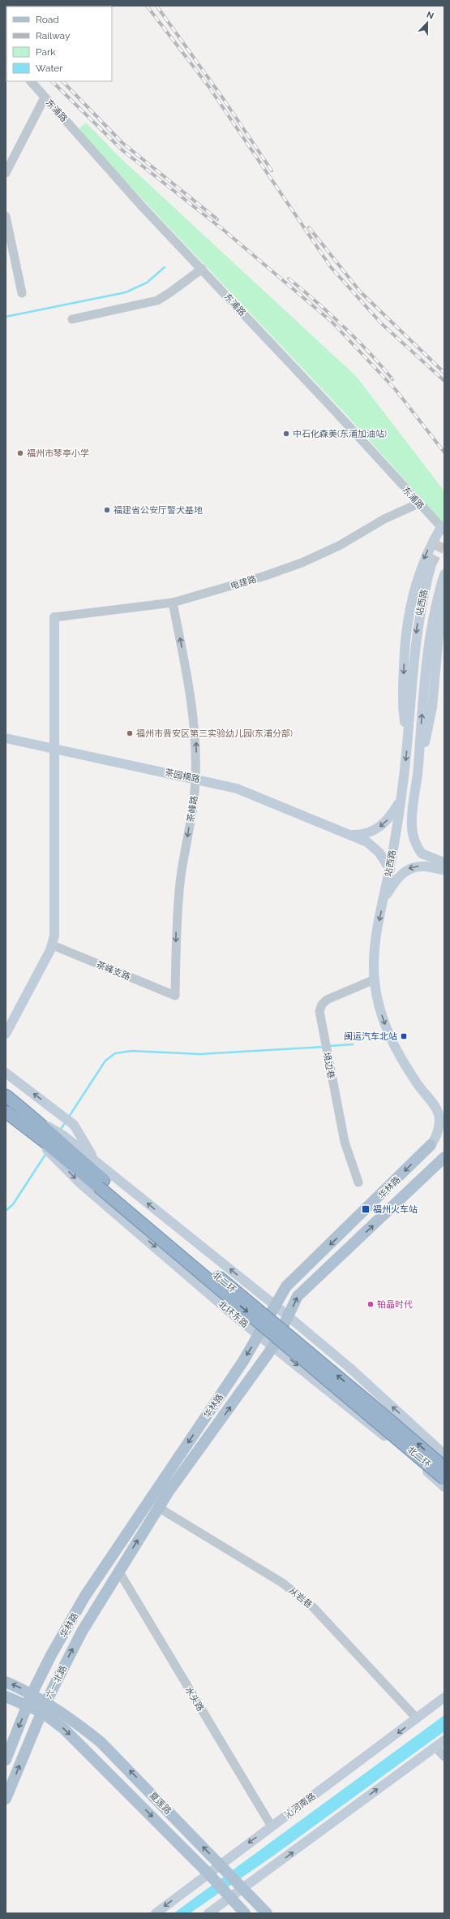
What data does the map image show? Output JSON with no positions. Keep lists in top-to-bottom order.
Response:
{
  "streets": {
    "highway": ["北二环"],
    "main road": [
      "站西路",
      "茶园横路",
      "华林路",
      "北环东路",
      "六一北路",
      "夏莲路",
      "沁河南路"
    ],
    "street": [
      "东浦路",
      "电建路",
      "茶峰路",
      "茶峰支路",
      "境边巷",
      "从岩巷",
      "水头路"
    ]
  },
  "crossings": [
    ["东浦路", "电建路"],
    ["电建路", "茶峰路"],
    ["站西路", "茶园横路"],
    ["站西路", "境边巷"],
    ["站西路", "华林路"],
    ["茶园横路", "茶峰路"],
    ["茶峰路", "茶峰支路"],
    ["华林路", "北环东路"],
    ["华林路", "从岩巷"],
    ["华林路", "六一北路"],
    ["华林路", "水头路"],
    ["北二环", "北环东路"],
    ["从岩巷", "沁河南路"],
    ["六一北路", "水头路"],
    ["六一北路", "夏莲路"],
    ["水头路", "沁河南路"],
    ["夏莲路", "沁河南路"]
  ],
  "places": {
    "other": [
      "中石化森美(东浦加油站)",
      "福州市琴亭小学",
      "福建省公安厅警犬基地",
      "福州市晋安区第三实验幼儿园(东浦分部)",
      "铂晶时代"
    ],
    "transit": ["闽运汽车北站", "福州火车站"]
  },
  "legend": [
    "Road",
    "Railway",
    "Park",
    "Water"
  ],
  "north": "top"
}
